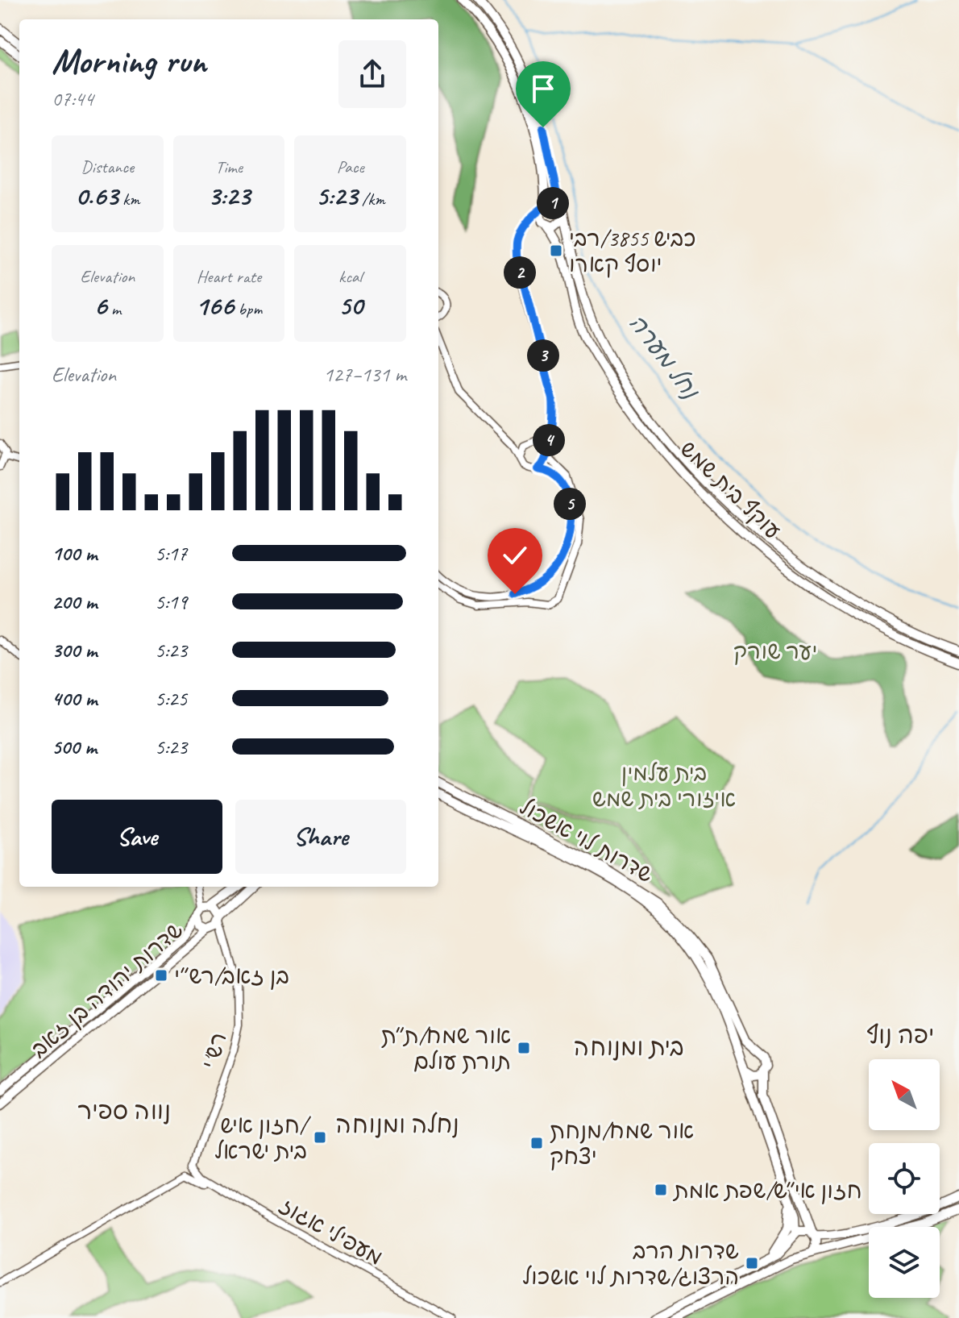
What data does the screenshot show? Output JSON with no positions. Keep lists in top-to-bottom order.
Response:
{
  "streets": {
    "main road": ["עוקף בית שמש", "שדרות לוי אשכול", "שדרות יהודה בן זאב"],
    "street": ["רש\"י", "מעפילי אגוז"]
  },
  "crossings": [
    ["שדרות יהודה בן זאב", "רש\"י"],
    ["רש\"י", "מעפילי אגוז"]
  ],
  "districts": [
    "יפה נוף",
    "בית ומנוחה",
    "נווה ספיר",
    "נחלה ומנוחה"
  ],
  "water": ["נחל מערה"],
  "parks": ["יער שורק", "בית עלמין איזורי בית שמש"],
  "places": {
    "transit": [
      "כביש 3855/רבי יוסף קארו",
      "בן זאב/רש״י",
      "אור שמח/ת״ת תורת עולם",
      "חזון איש/ בית ישראל",
      "אור שמח/מנחת יצחק",
      "חזון אי״ש/שפת אמת",
      "שדרות הרב הרצוג/שדרות לוי אשכול"
    ]
  },
  "north": "top left",
  "page": {
    "heading": ["Morning run", "07:44"],
    "stats": [
      ["Distance", "0.63 km"],
      ["Time", "3:23"],
      ["Pace", "5:23 /km"],
      ["Elevation", "6 m"],
      ["Heart rate", "166 bpm"],
      ["kcal", "50"]
    ],
    "pins": [
      "1",
      "2",
      "3",
      "4",
      "5"
    ],
    "chart": ["Elevation", "127–131 m"],
    "list": [
      {
        "name": "100 m",
        "note": "5:17"
      },
      {
        "name": "200 m",
        "note": "5:19"
      },
      {
        "name": "300 m",
        "note": "5:23"
      },
      {
        "name": "400 m",
        "note": "5:25"
      },
      {
        "name": "500 m",
        "note": "5:23"
      }
    ],
    "buttons": ["Save", "Share"]
  }
}
